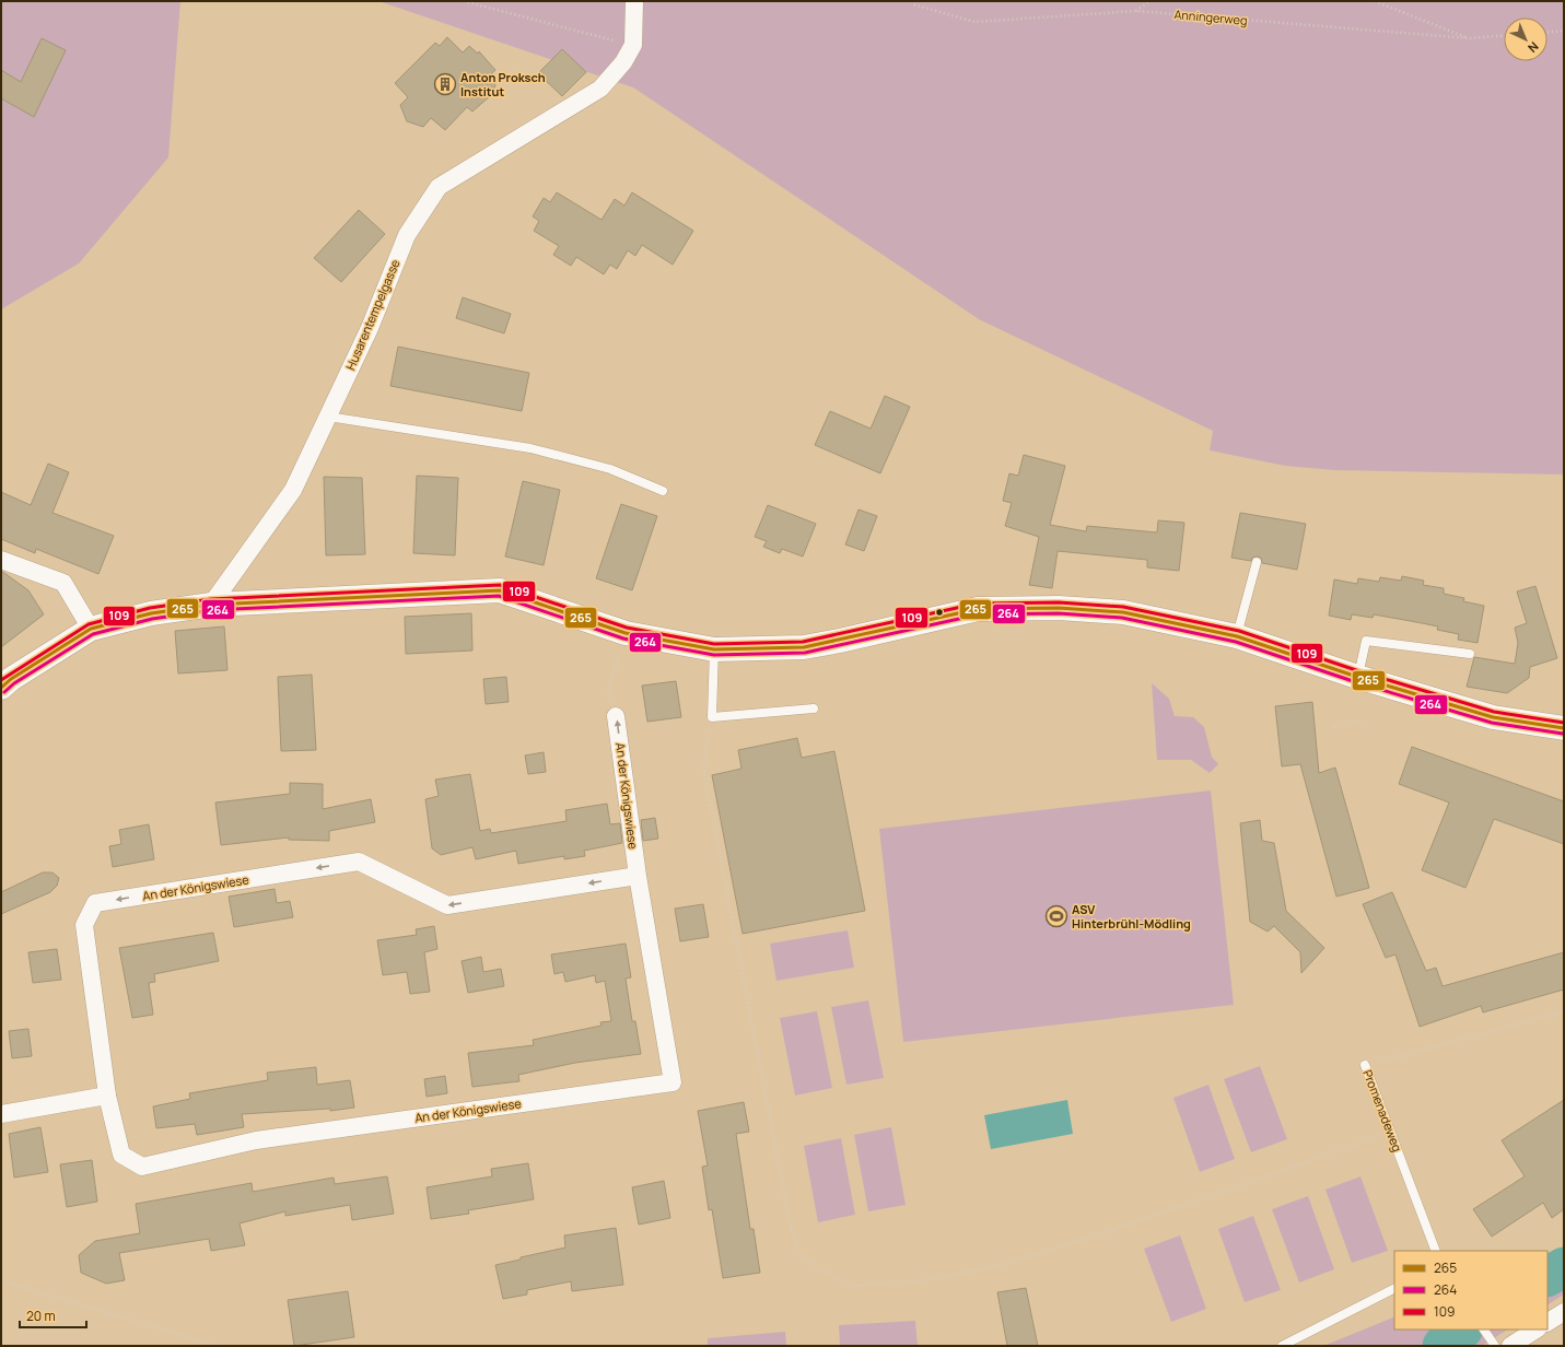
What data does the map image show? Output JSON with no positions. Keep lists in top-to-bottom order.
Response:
{
  "streets": {
    "street": ["Husarentempelgasse", "An der Königswiese"],
    "lane": ["Promenadeweg"],
    "path": ["Anningerweg"]
  },
  "places": {
    "building": ["Anton Proksch Institut"],
    "sports": ["ASV Hinterbrühl-Mödling"]
  },
  "lines": ["transit line 109", "transit line 265", "transit line 264"],
  "legend": ["265", "264", "109"],
  "scale_bar": "20 m",
  "north": "bottom right"
}
